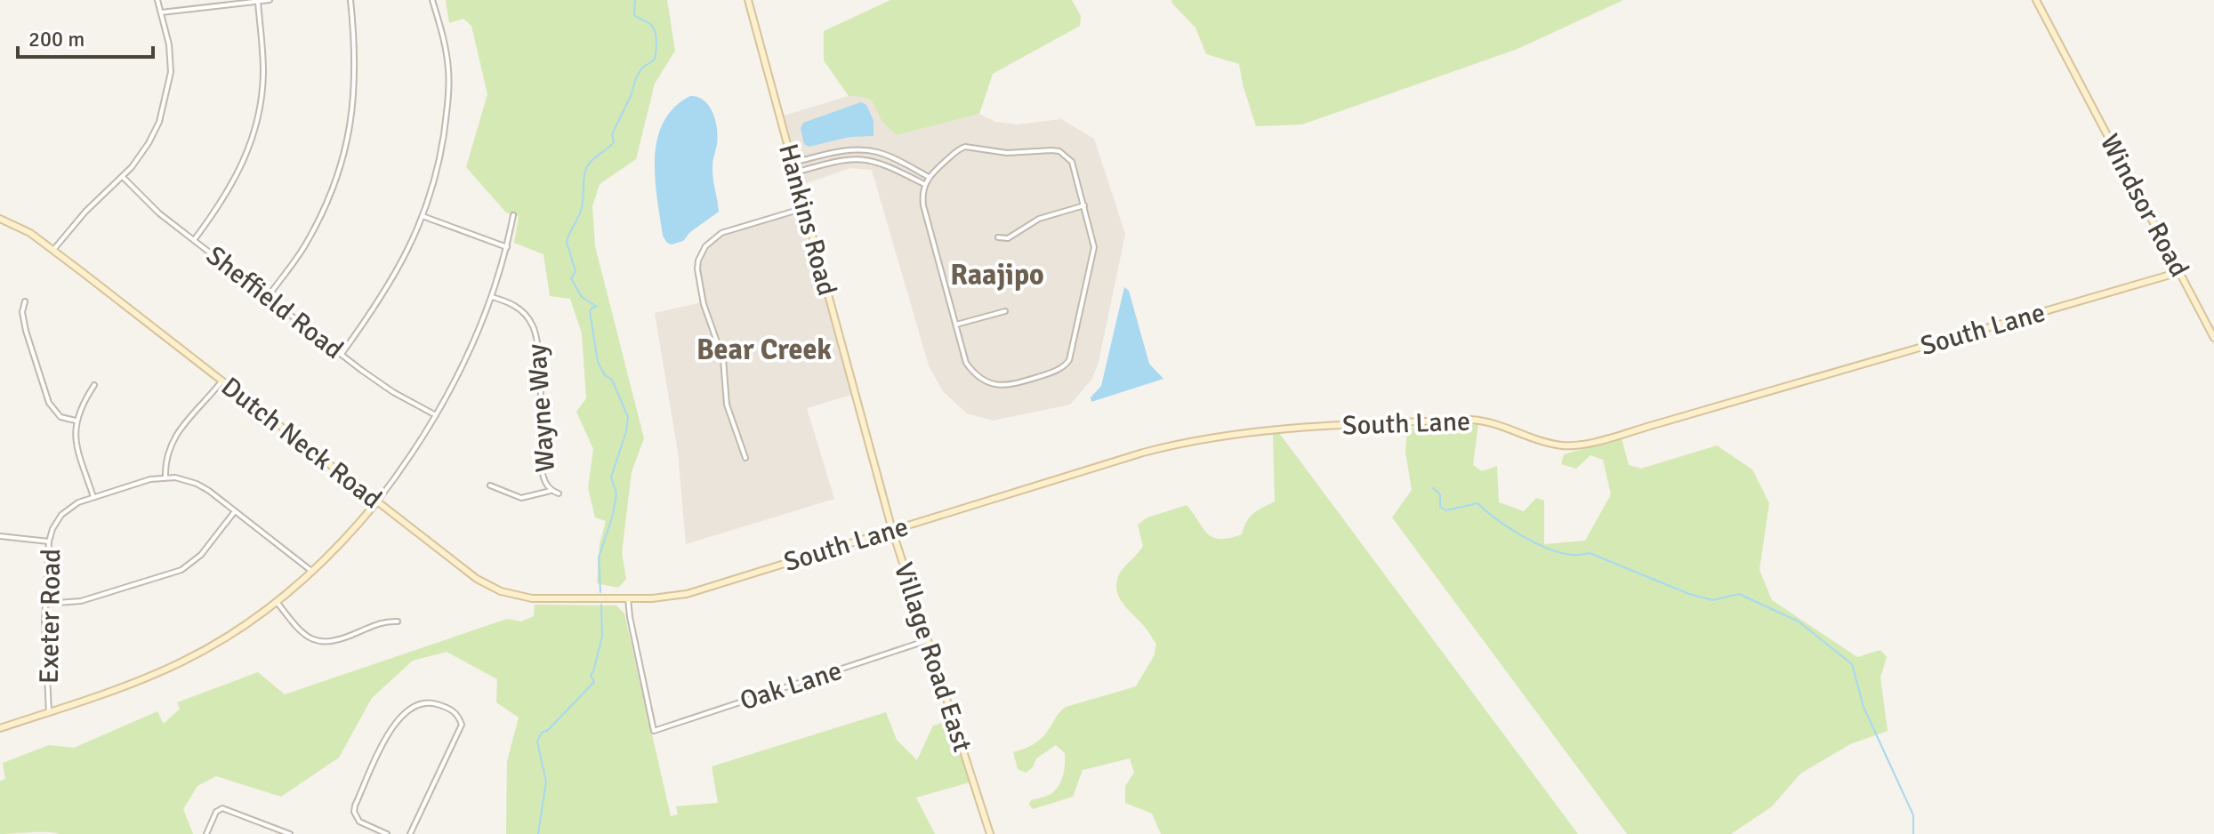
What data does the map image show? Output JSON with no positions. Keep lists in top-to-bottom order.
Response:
{
  "streets": {
    "street": [
      "Windsor Road",
      "Hankins Road",
      "Sheffield Road",
      "South Lane",
      "Wayne Way",
      "Dutch Neck Road",
      "Exeter Road",
      "Village Road East",
      "Oak Lane"
    ]
  },
  "crossings": [
    ["Windsor Road", "South Lane"],
    ["Hankins Road", "Village Road East"],
    ["South Lane", "Dutch Neck Road"],
    ["South Lane", "Village Road East"],
    ["South Lane", "Oak Lane"],
    ["Dutch Neck Road", "Oak Lane"],
    ["Village Road East", "Oak Lane"]
  ],
  "districts": ["Raajipo", "Bear Creek"],
  "scale_bar": "200 m"
}
